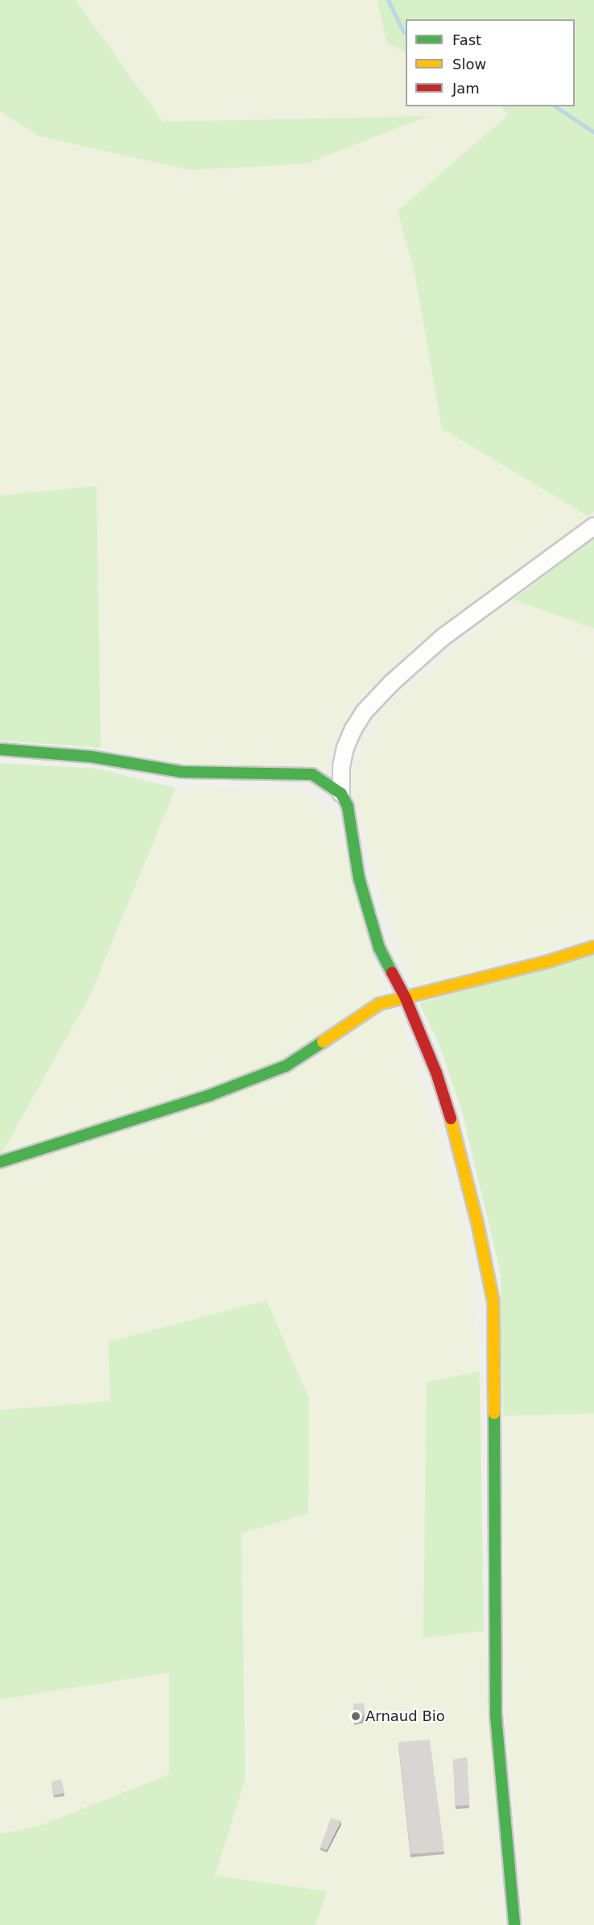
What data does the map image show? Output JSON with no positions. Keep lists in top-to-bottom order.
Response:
{
  "places": ["Arnaud Bio"],
  "legend": ["Fast", "Slow", "Jam"]
}
